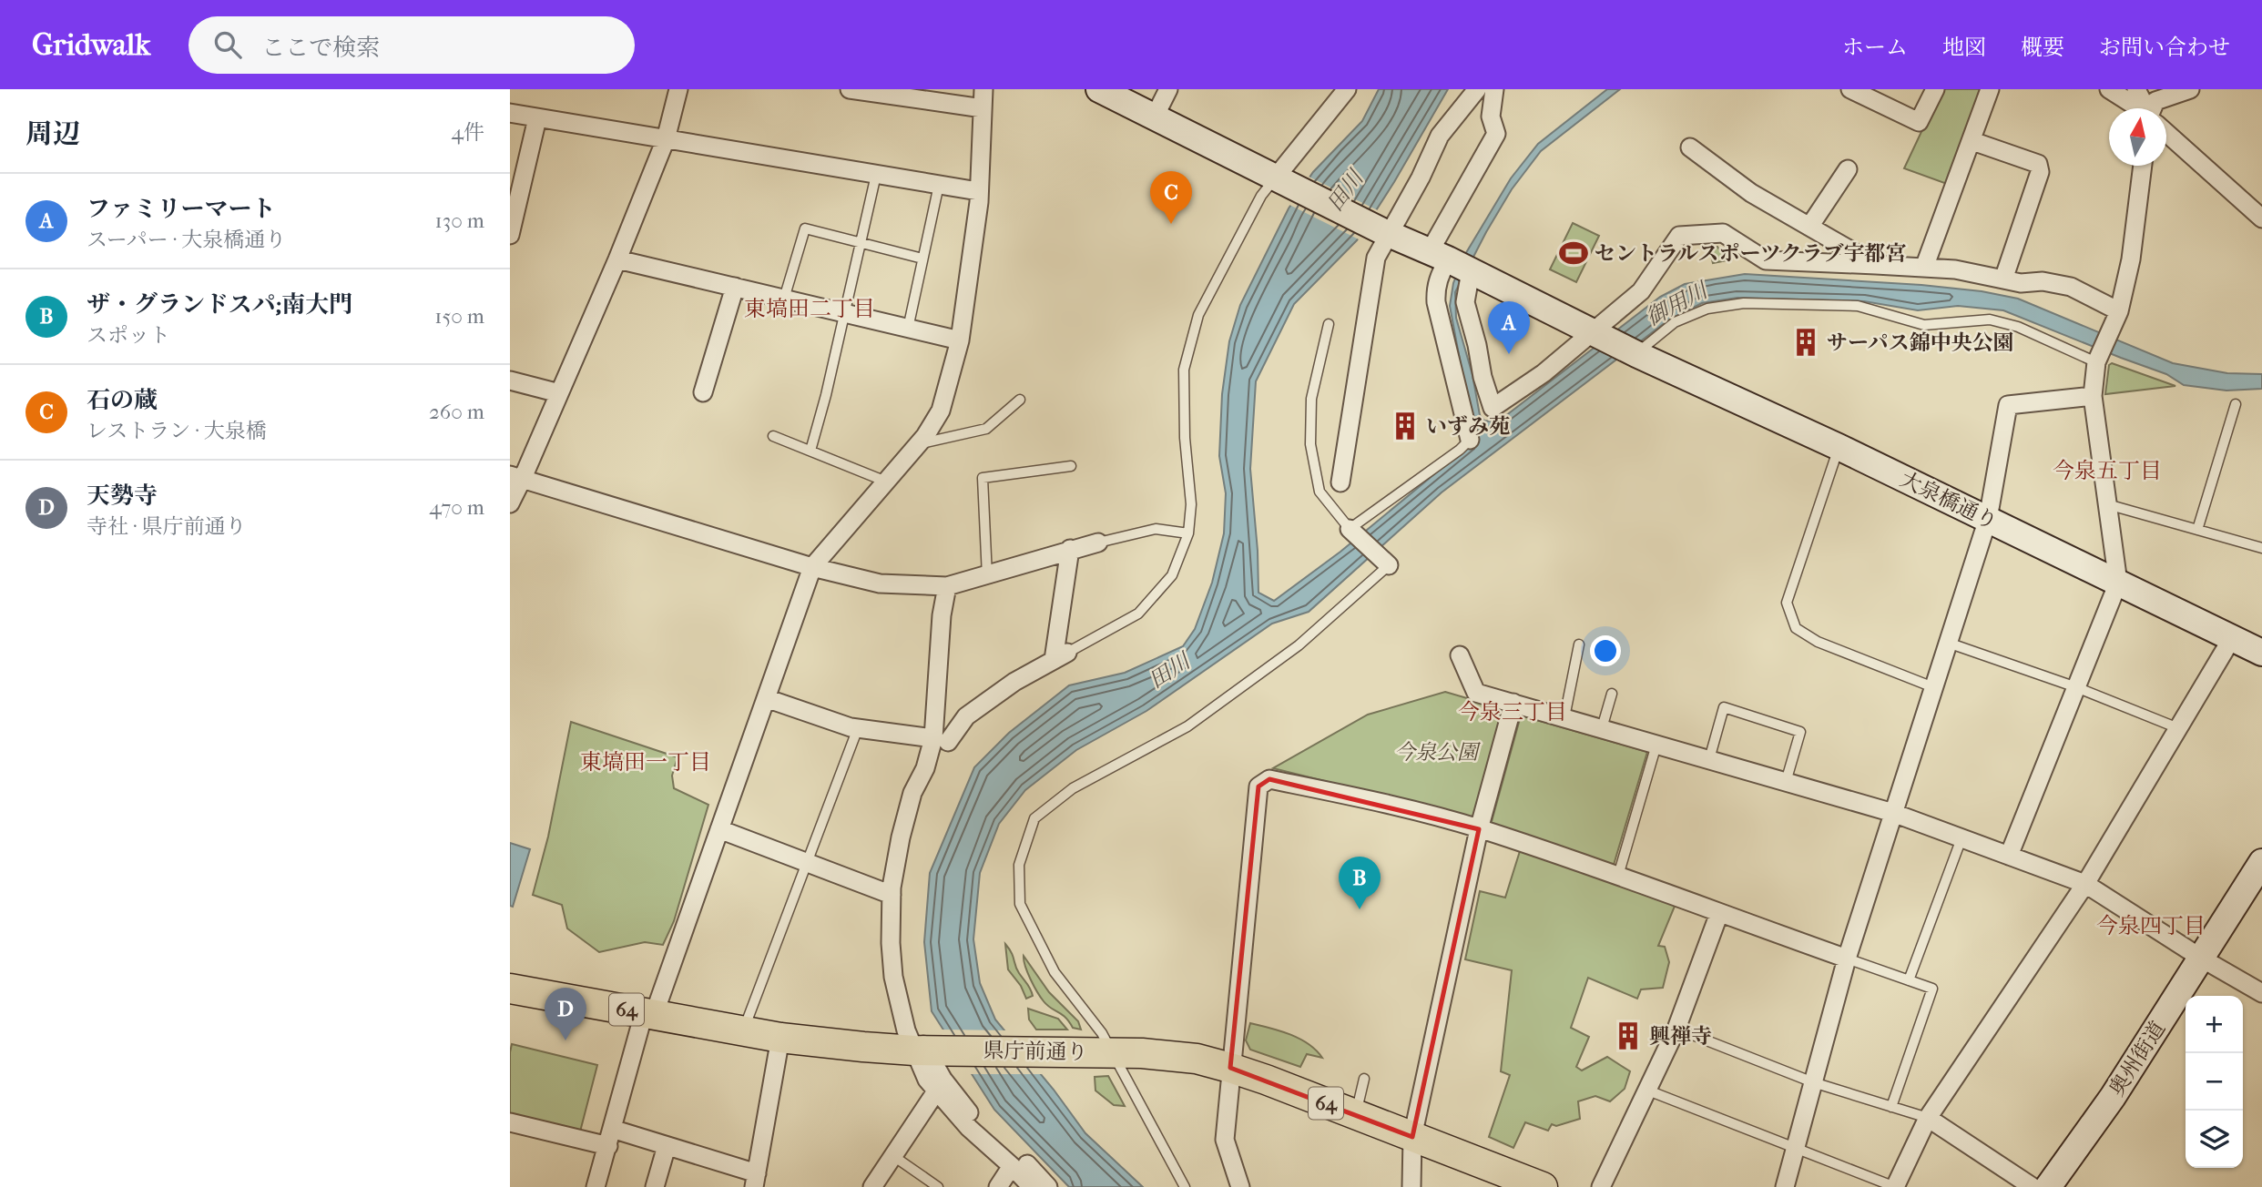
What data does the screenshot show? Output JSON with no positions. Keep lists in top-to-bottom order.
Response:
{
  "streets": {
    "main road": ["64", "県庁前通り"],
    "street": ["大泉橋通り", "奥州街道"]
  },
  "districts": [
    "東塙田二丁目",
    "今泉五丁目",
    "今泉三丁目",
    "東塙田一丁目",
    "今泉四丁目"
  ],
  "water": ["田川", "御用川"],
  "parks": ["今泉公園"],
  "places": {
    "sports": ["セントラルスポーツクラブ宇都宮"],
    "building": ["サーパス錦中央公園", "いずみ苑", "興禅寺"]
  },
  "north": "top",
  "page": {
    "header": "Gridwalk",
    "search": "ここで検索",
    "nav": [
      "ホーム",
      "地図",
      "概要",
      "お問い合わせ"
    ],
    "heading": ["周辺", "4件"],
    "pins": [
      "C",
      "A",
      "B",
      "D"
    ],
    "list": [
      {
        "mark": "A",
        "name": "ファミリーマート",
        "note": "スーパー · 大泉橋通り",
        "value": "130 m"
      },
      {
        "mark": "B",
        "name": "ザ・グランドスパ;南大門",
        "note": "スポット",
        "value": "150 m"
      },
      {
        "mark": "C",
        "name": "石の蔵",
        "note": "レストラン · 大泉橋",
        "value": "260 m"
      },
      {
        "mark": "D",
        "name": "天勢寺",
        "note": "寺社 · 県庁前通り",
        "value": "470 m"
      }
    ],
    "map_buttons": ["+", "−"]
  }
}
